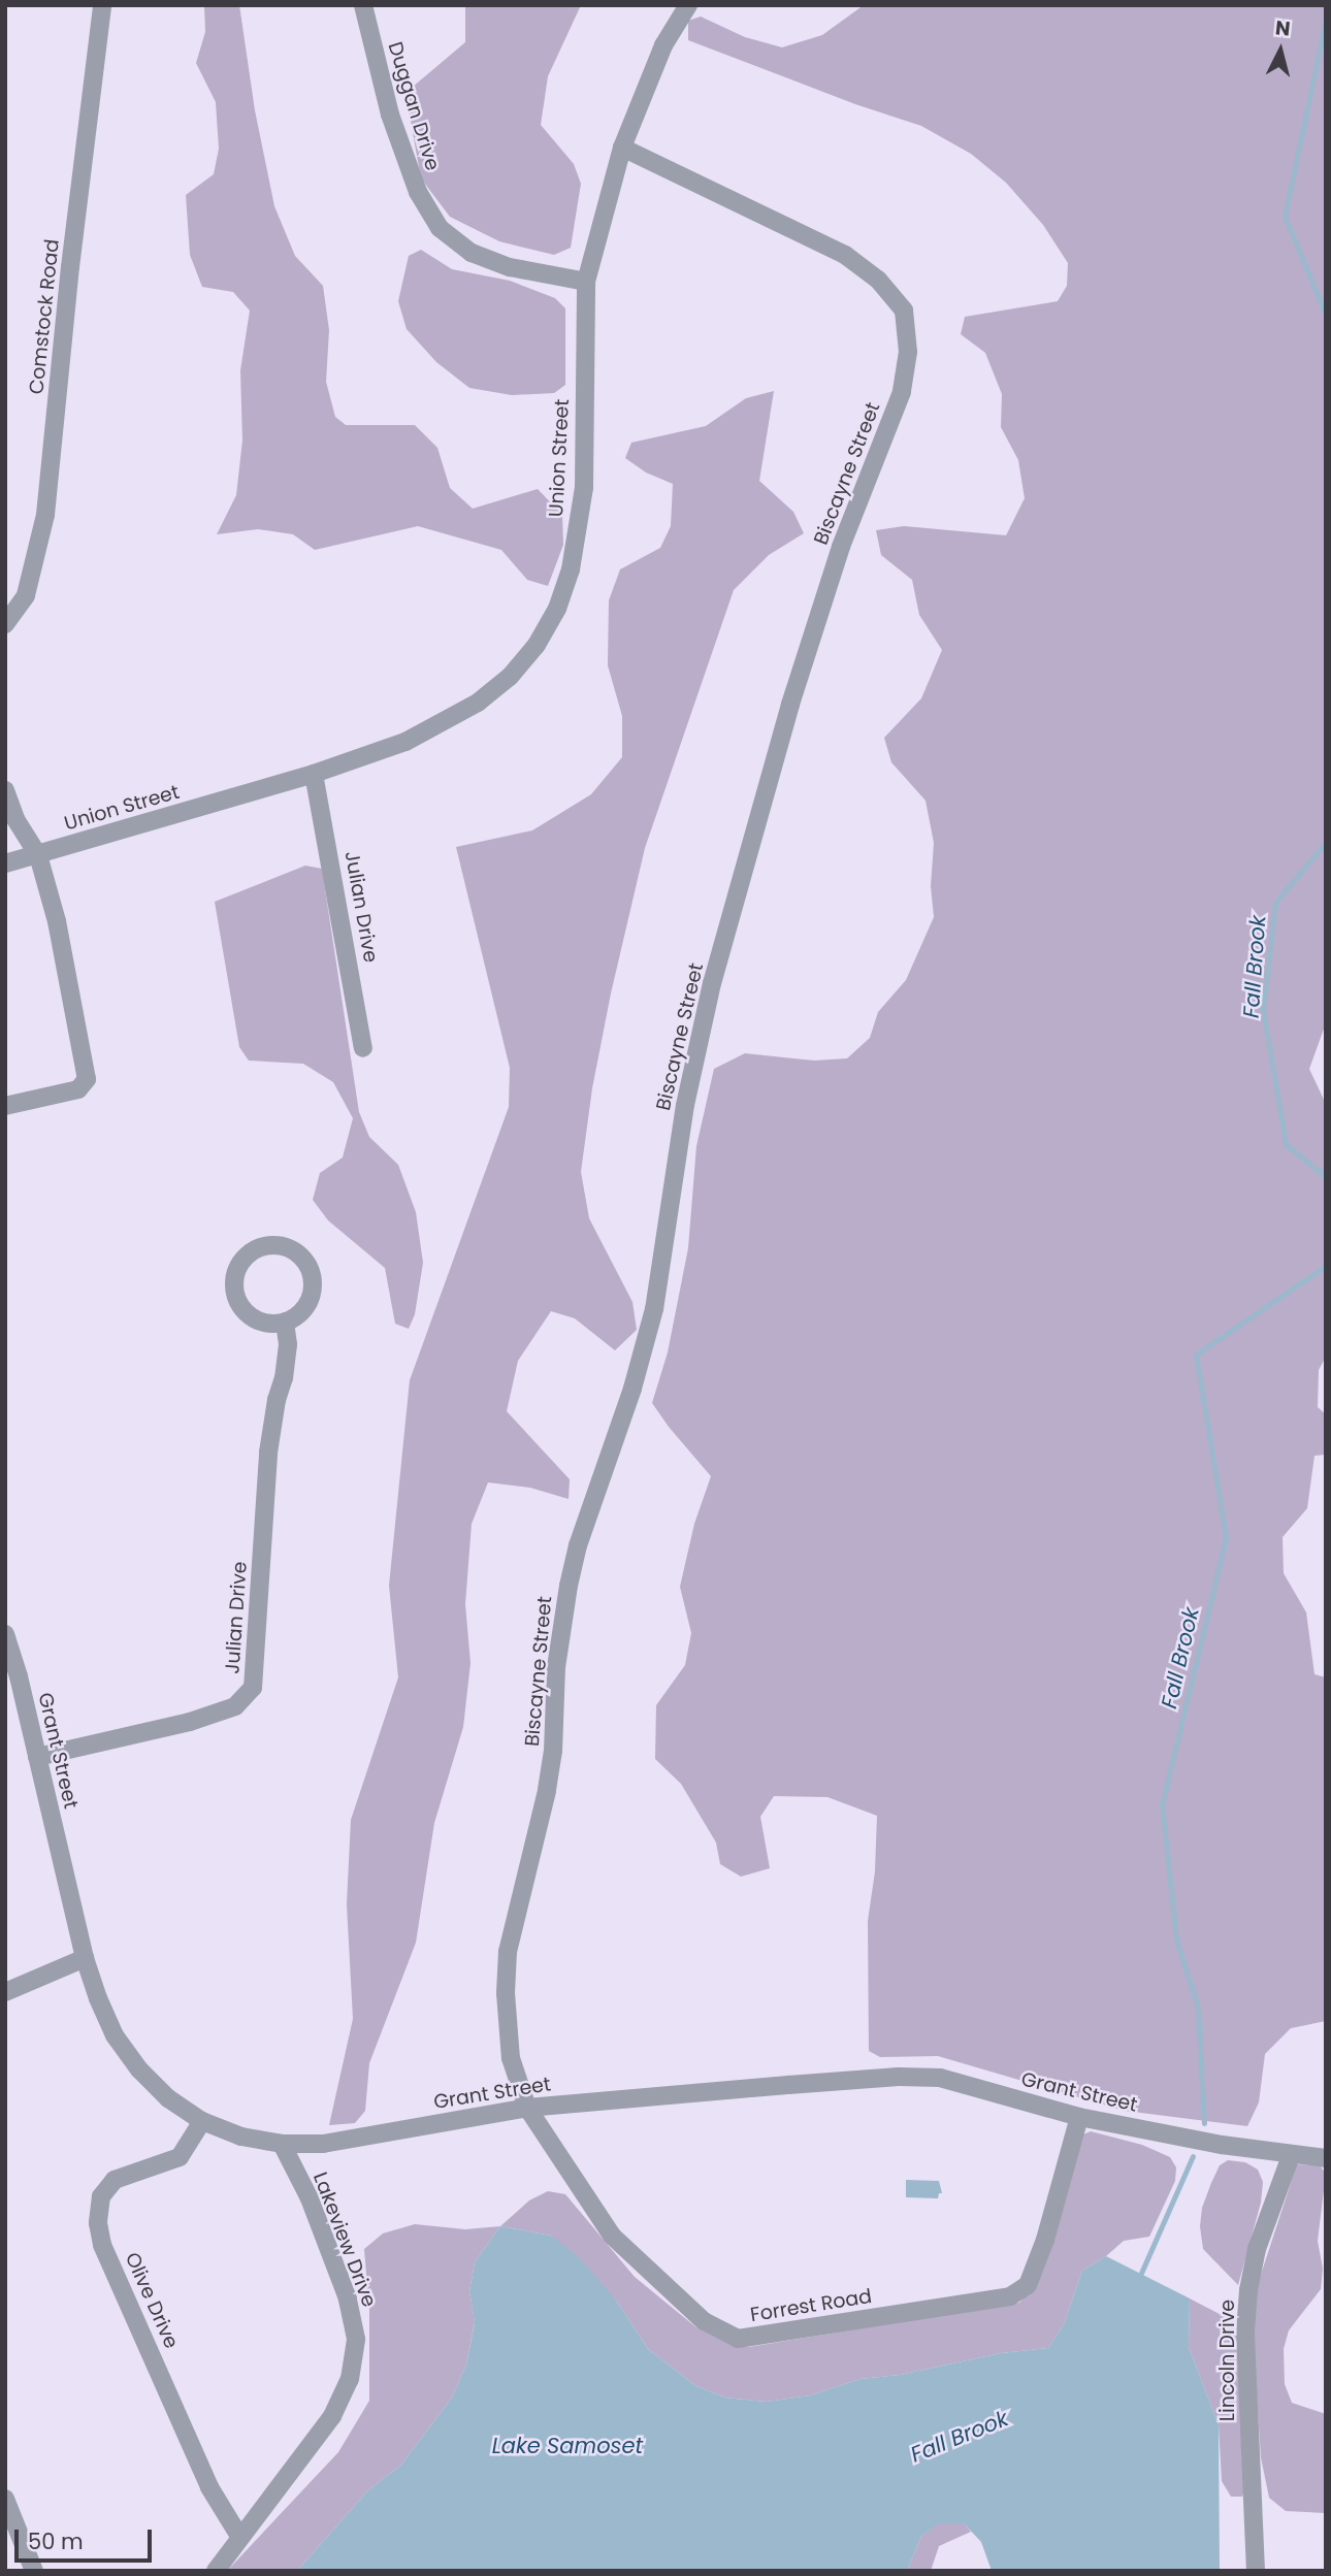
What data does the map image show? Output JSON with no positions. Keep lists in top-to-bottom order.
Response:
{
  "streets": {
    "street": [
      "Duggan Drive",
      "Comstock Road",
      "Union Street",
      "Biscayne Street",
      "Julian Drive",
      "Grant Street",
      "Lakeview Drive",
      "Olive Drive",
      "Forrest Road",
      "Lincoln Drive"
    ]
  },
  "crossings": [
    ["Duggan Drive", "Union Street"],
    ["Union Street", "Biscayne Street"],
    ["Union Street", "Julian Drive"],
    ["Biscayne Street", "Grant Street"],
    ["Biscayne Street", "Forrest Road"],
    ["Julian Drive", "Grant Street"],
    ["Grant Street", "Lakeview Drive"],
    ["Grant Street", "Olive Drive"],
    ["Grant Street", "Forrest Road"],
    ["Grant Street", "Lincoln Drive"],
    ["Lakeview Drive", "Olive Drive"]
  ],
  "water": ["Fall Brook", "Lake Samoset"],
  "scale_bar": "50 m",
  "north": "top"
}
